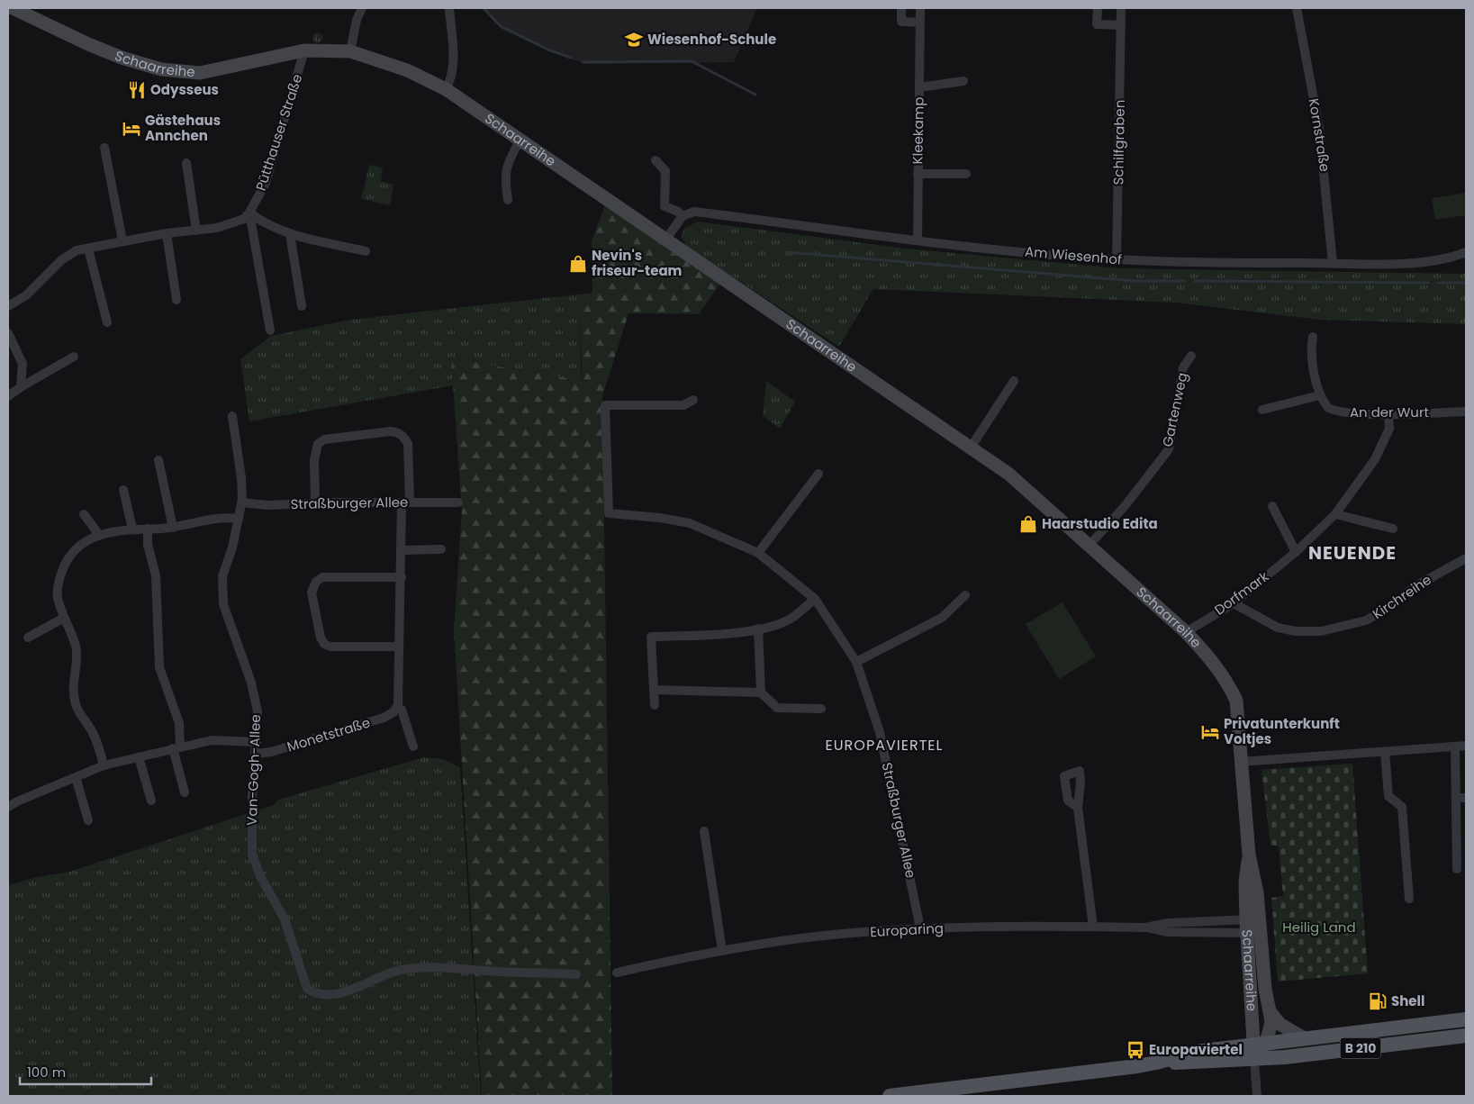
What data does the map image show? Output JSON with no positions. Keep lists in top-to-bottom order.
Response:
{
  "streets": {
    "main road": ["Schaarreihe", "B 210"],
    "street": [
      "Kleekamp",
      "Pütthauser Straße",
      "Kornstraße",
      "Schilfgraben",
      "Am Wiesenhof",
      "Gartenweg",
      "An der Wurt",
      "Straßburger Allee",
      "Dorfmark",
      "Kirchreihe",
      "Monetstraße",
      "Van-Gogh-Allee",
      "Europaring"
    ]
  },
  "crossings": [
    ["Schaarreihe", "Pütthauser Straße"],
    ["Schaarreihe", "Gartenweg"],
    ["Schaarreihe", "Dorfmark"],
    ["Schaarreihe", "Europaring"],
    ["Schaarreihe", "B 210"],
    ["Kleekamp", "Am Wiesenhof"],
    ["Kornstraße", "Am Wiesenhof"],
    ["Schilfgraben", "Am Wiesenhof"],
    ["An der Wurt", "Dorfmark"],
    ["Straßburger Allee", "Van-Gogh-Allee"],
    ["Straßburger Allee", "Europaring"],
    ["Dorfmark", "Kirchreihe"],
    ["Monetstraße", "Van-Gogh-Allee"]
  ],
  "districts": ["NEUENDE", "EUROPAVIERTEL"],
  "parks": ["Heilig Land"],
  "places": {
    "school or university": ["Wiesenhof-Schule"],
    "restaurant": ["Odysseus"],
    "hotel": ["Gästehaus Annchen", "Privatunterkunft Voltjes"],
    "shop": ["Nevin's friseur-team", "Haarstudio Edita"],
    "fuel station": ["Shell"],
    "bus stop": ["Europaviertel"]
  },
  "scale_bar": "100 m"
}
